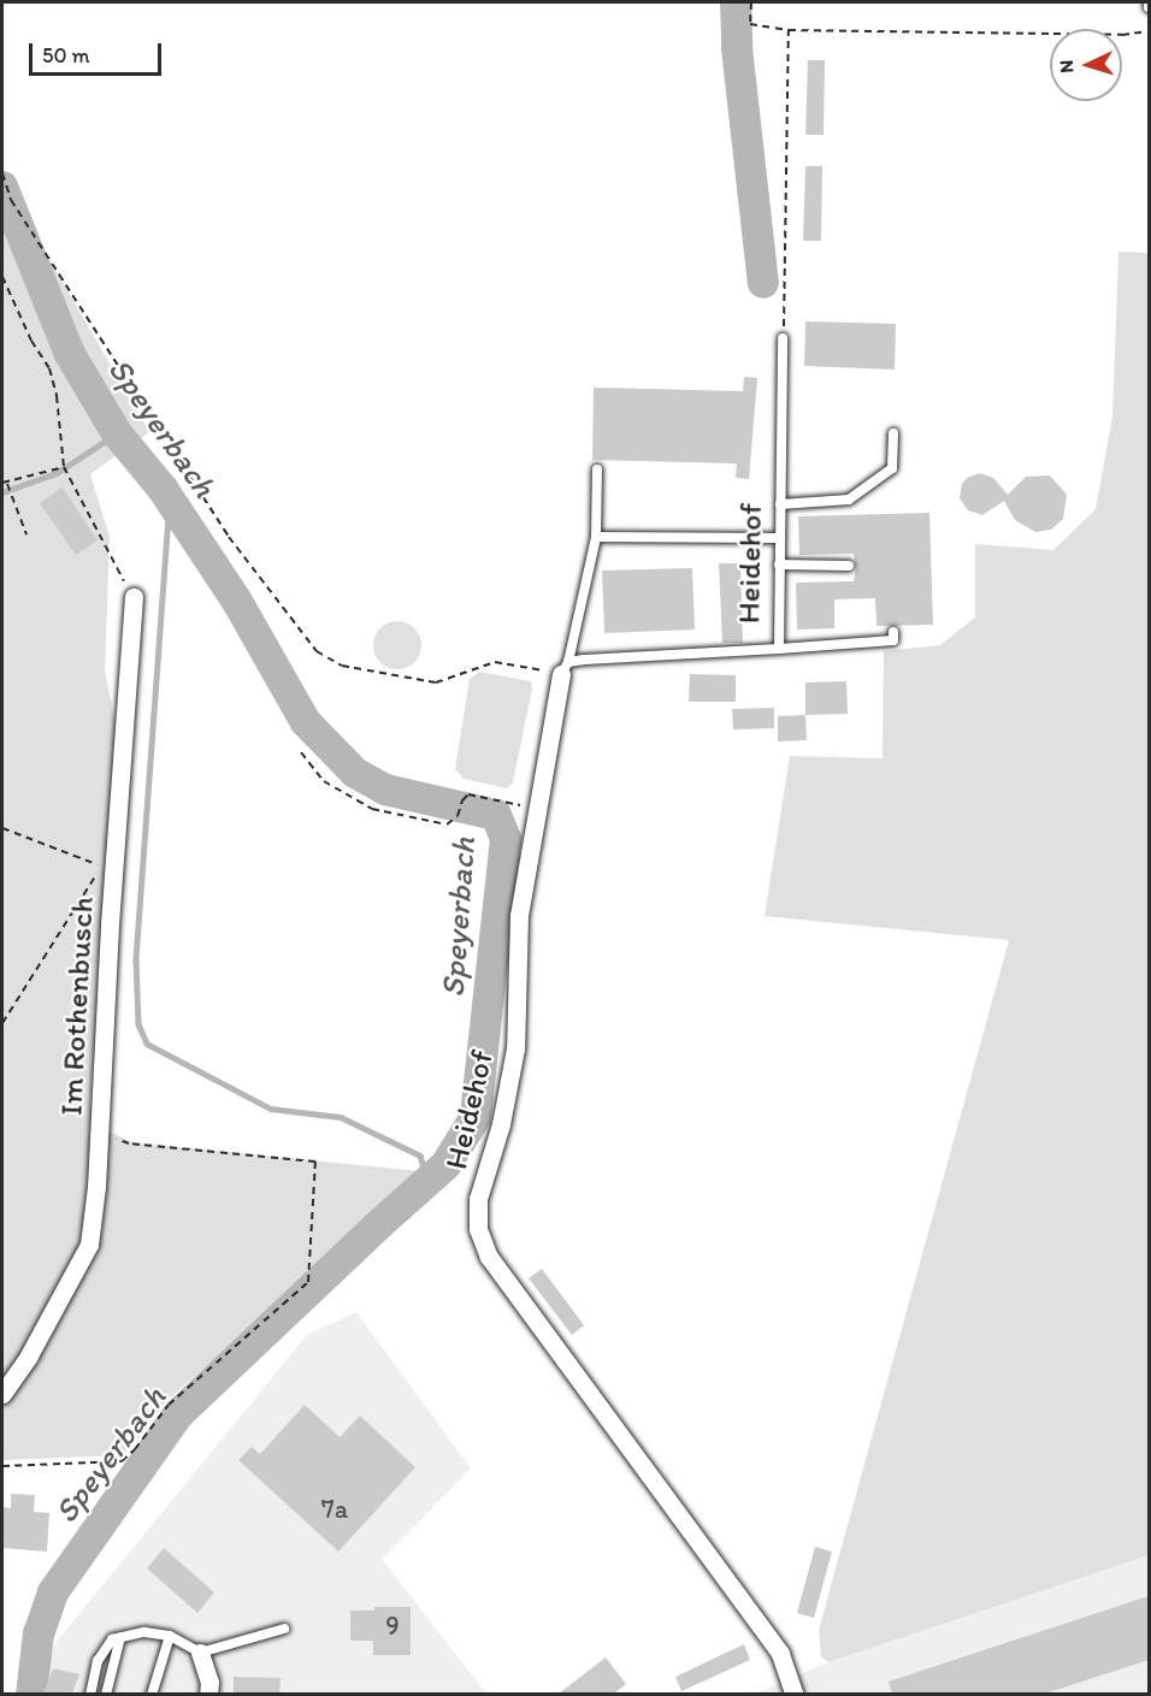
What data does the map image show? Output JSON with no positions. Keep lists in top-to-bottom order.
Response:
{
  "streets": {
    "street": ["Heidehof", "Im Rothenbusch"]
  },
  "water": ["Speyerbach"],
  "house_numbers": ["7a", "9"],
  "scale_bar": "50 m",
  "north": "left"
}
